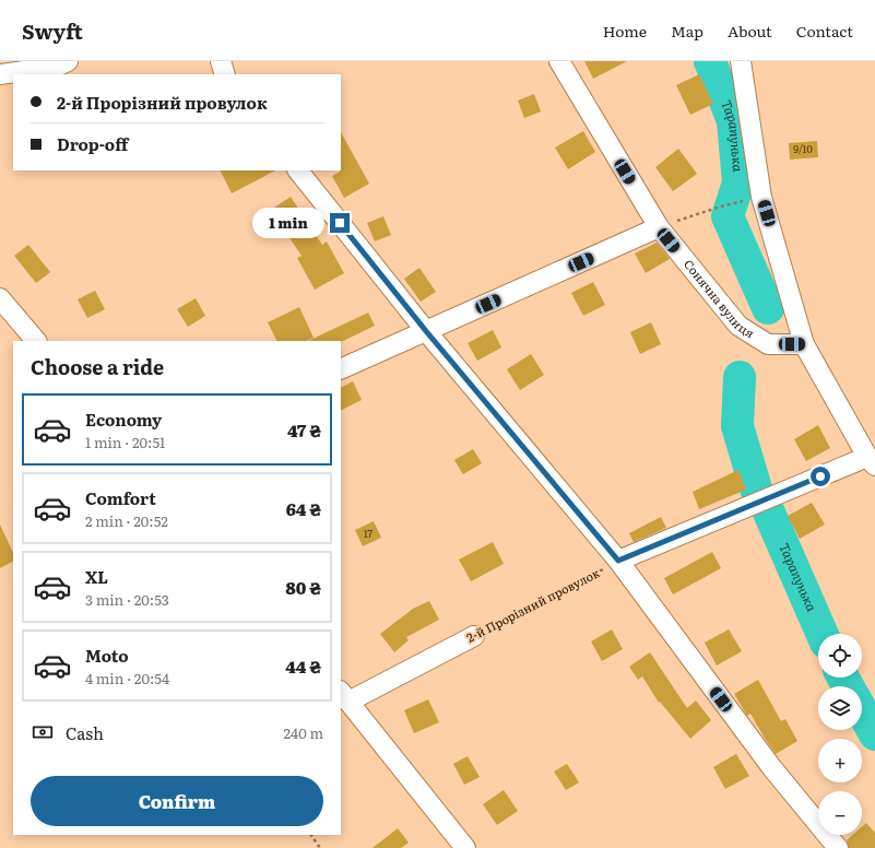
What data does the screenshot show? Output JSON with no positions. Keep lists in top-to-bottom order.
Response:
{
  "streets": {
    "street": ["Сонячна вулиця", "2-й Прорізний провулок"]
  },
  "water": ["Тарапунька"],
  "house_numbers": ["9/10", "17"],
  "page": {
    "header": "Swyft",
    "nav": [
      "Home",
      "Map",
      "About",
      "Contact"
    ],
    "banner": ["2-й Прорізний провулок", "Drop-off"],
    "bubble": "1 min",
    "heading": "Choose a ride",
    "list": [
      {
        "name": "Economy",
        "note": "1 min · 20:51",
        "value": "47 ₴"
      },
      {
        "name": "Comfort",
        "note": "2 min · 20:52",
        "value": "64 ₴"
      },
      {
        "name": "XL",
        "note": "3 min · 20:53",
        "value": "80 ₴"
      },
      {
        "name": "Moto",
        "note": "4 min · 20:54",
        "value": "44 ₴"
      }
    ],
    "map_buttons": ["+", "−"],
    "pay": ["Cash", "240 m"],
    "buttons": "Confirm"
  }
}
